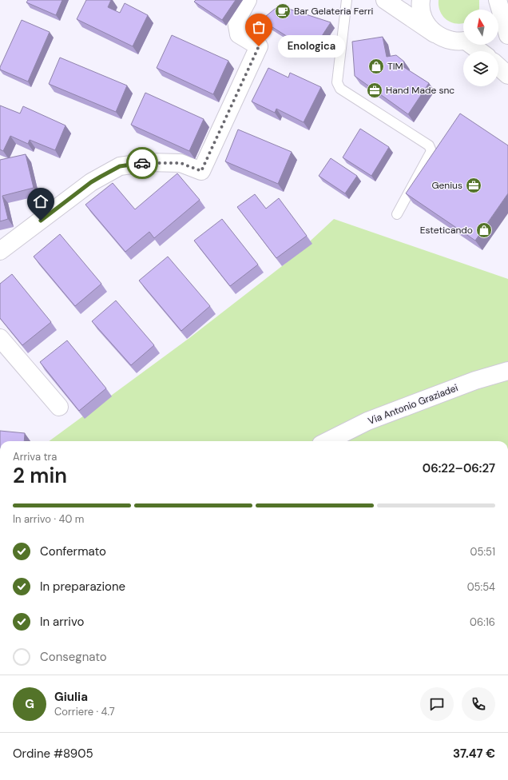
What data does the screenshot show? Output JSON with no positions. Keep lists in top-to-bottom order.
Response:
{
  "streets": {
    "street": ["Via Antonio Graziadei"]
  },
  "places": {
    "cafe": ["Bar Gelateria Ferri"],
    "other": ["Enologica"],
    "shop": ["TIM", "Esteticando"],
    "office": ["Hand Made snc", "Genius"]
  },
  "north": "top",
  "page": {
    "bubble": "Enologica",
    "heading": ["2 min", "Arriva tra", "06:22–06:27"],
    "panel": [
      "Giulia",
      "Corriere · 4.7",
      "Ordine #8905",
      "37.47 €"
    ],
    "bar": "In arrivo · 40 m",
    "list": [
      ["Confermato", "05:51"],
      ["In preparazione", "05:54"],
      ["In arrivo", "06:16"],
      "Consegnato"
    ],
    "round": "G"
  }
}
